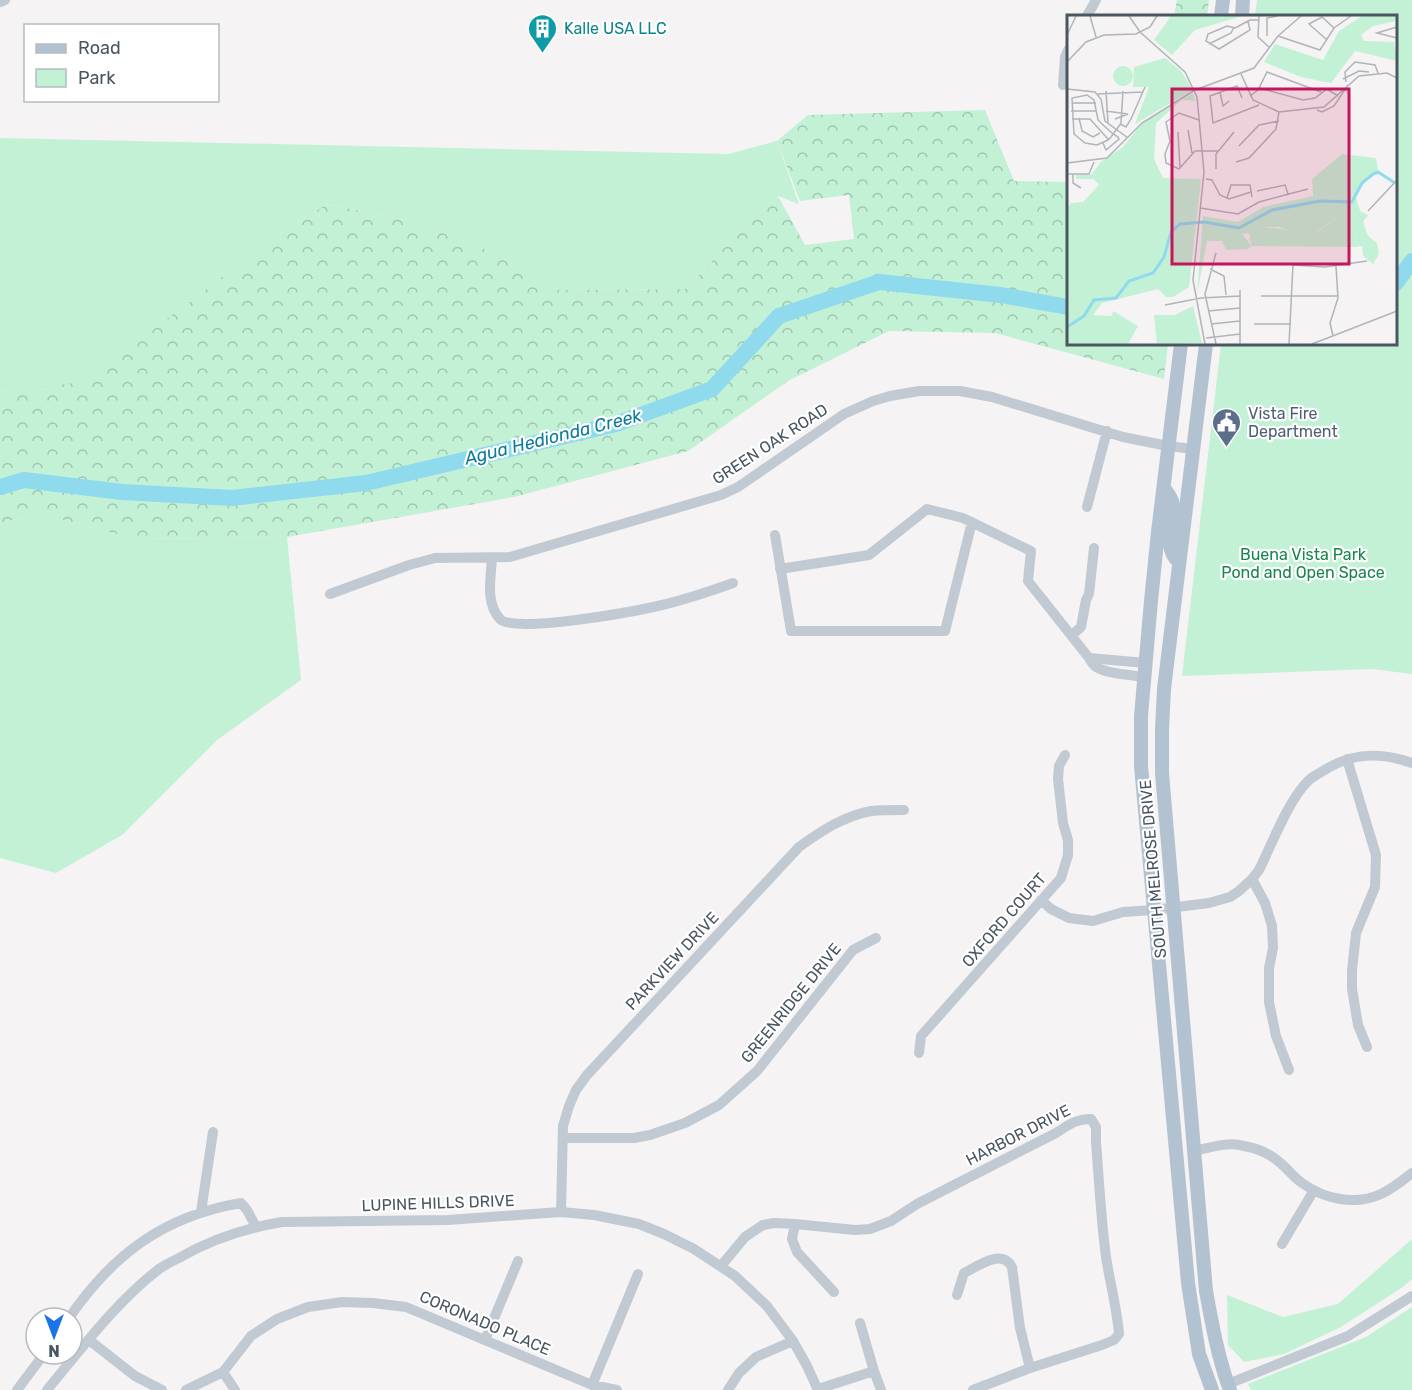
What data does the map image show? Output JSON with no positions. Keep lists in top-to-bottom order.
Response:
{
  "streets": {
    "main road": ["SOUTH MELROSE DRIVE"],
    "street": [
      "GREEN OAK ROAD",
      "OXFORD COURT",
      "PARKVIEW DRIVE",
      "GREENRIDGE DRIVE",
      "HARBOR DRIVE",
      "LUPINE HILLS DRIVE",
      "CORONADO PLACE"
    ]
  },
  "crossings": [
    ["GREEN OAK ROAD", "SOUTH MELROSE DRIVE"],
    ["PARKVIEW DRIVE", "GREENRIDGE DRIVE"],
    ["PARKVIEW DRIVE", "LUPINE HILLS DRIVE"],
    ["HARBOR DRIVE", "LUPINE HILLS DRIVE"]
  ],
  "water": ["Agua Hedionda Creek"],
  "parks": ["Buena Vista Park Pond and Open Space"],
  "places": {
    "building": ["Kalle USA LLC"],
    "public building": ["Vista Fire Department"]
  },
  "legend": ["Road", "Park"],
  "north": "bottom"
}
